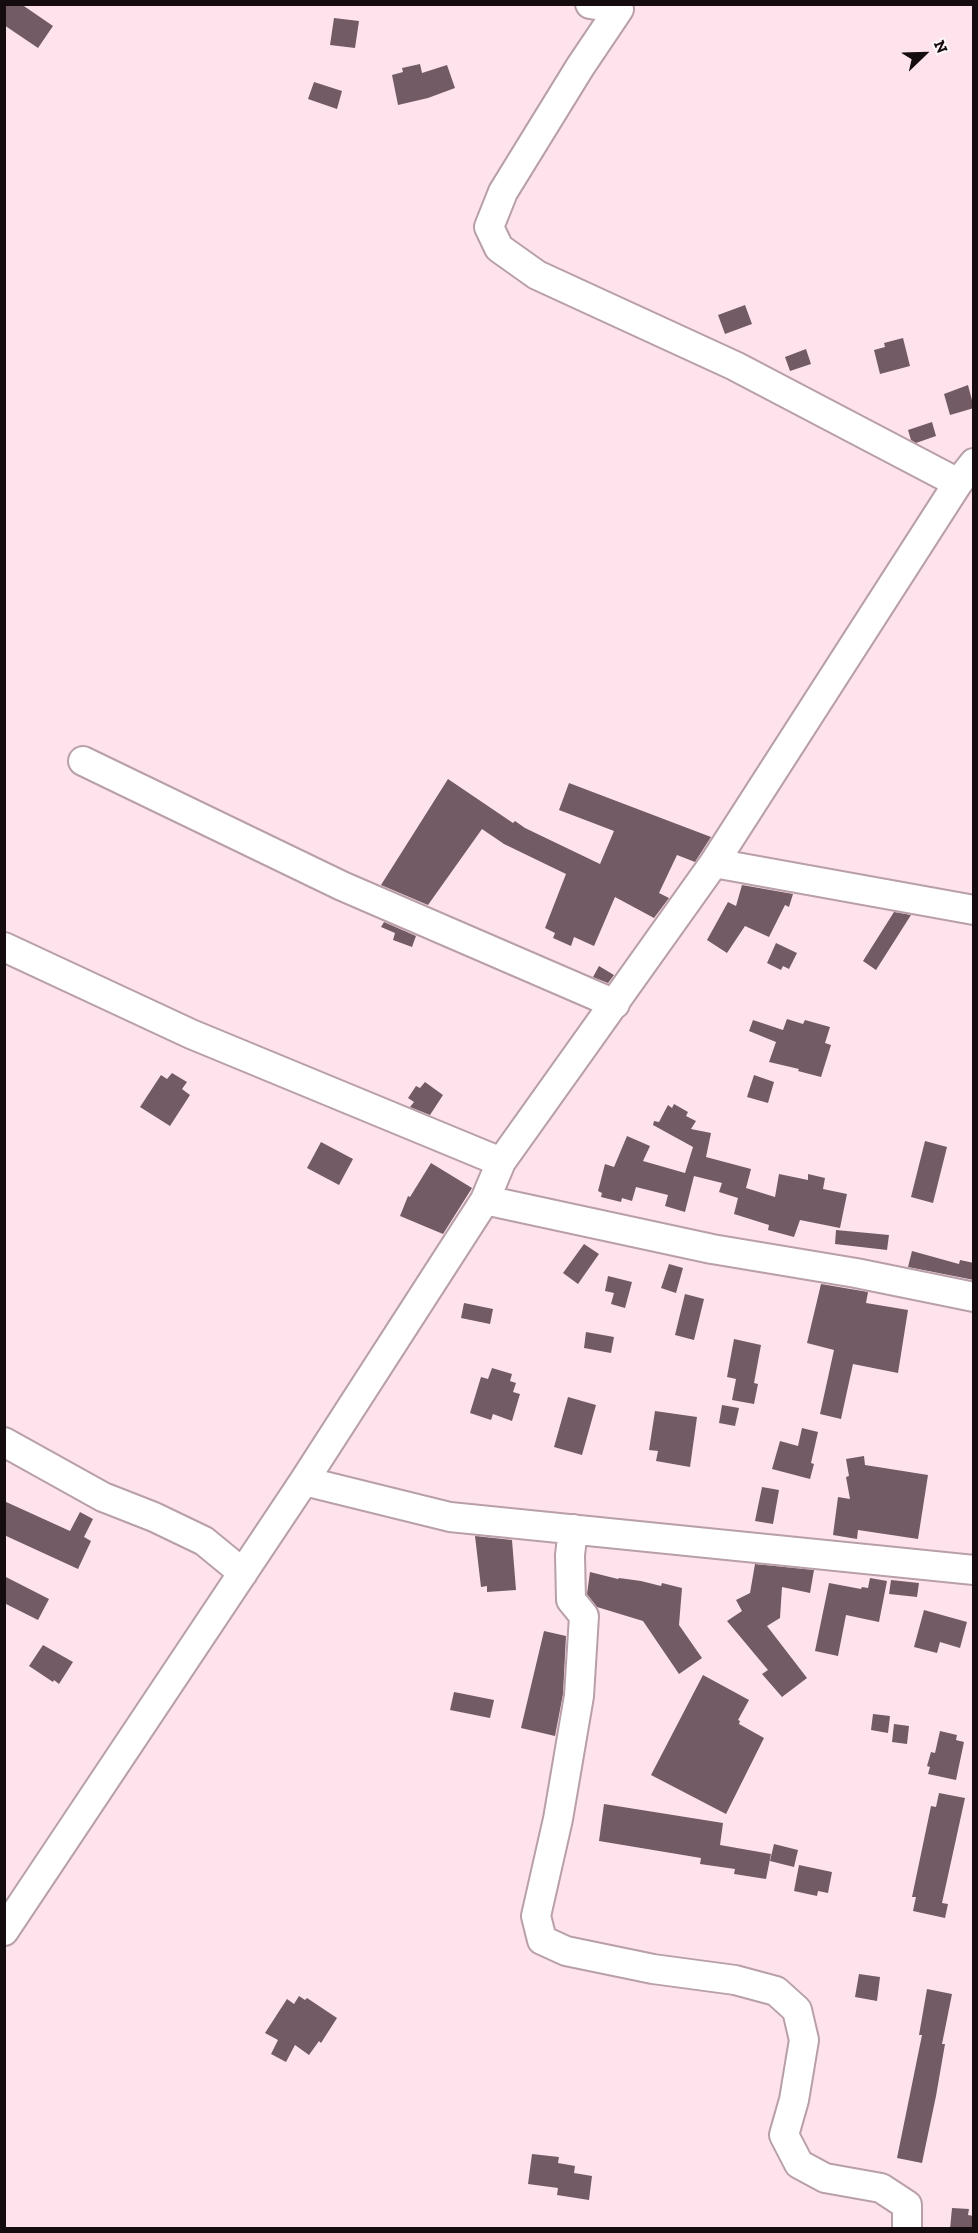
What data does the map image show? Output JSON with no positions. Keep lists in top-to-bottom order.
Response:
{
  "north": "top right"
}
